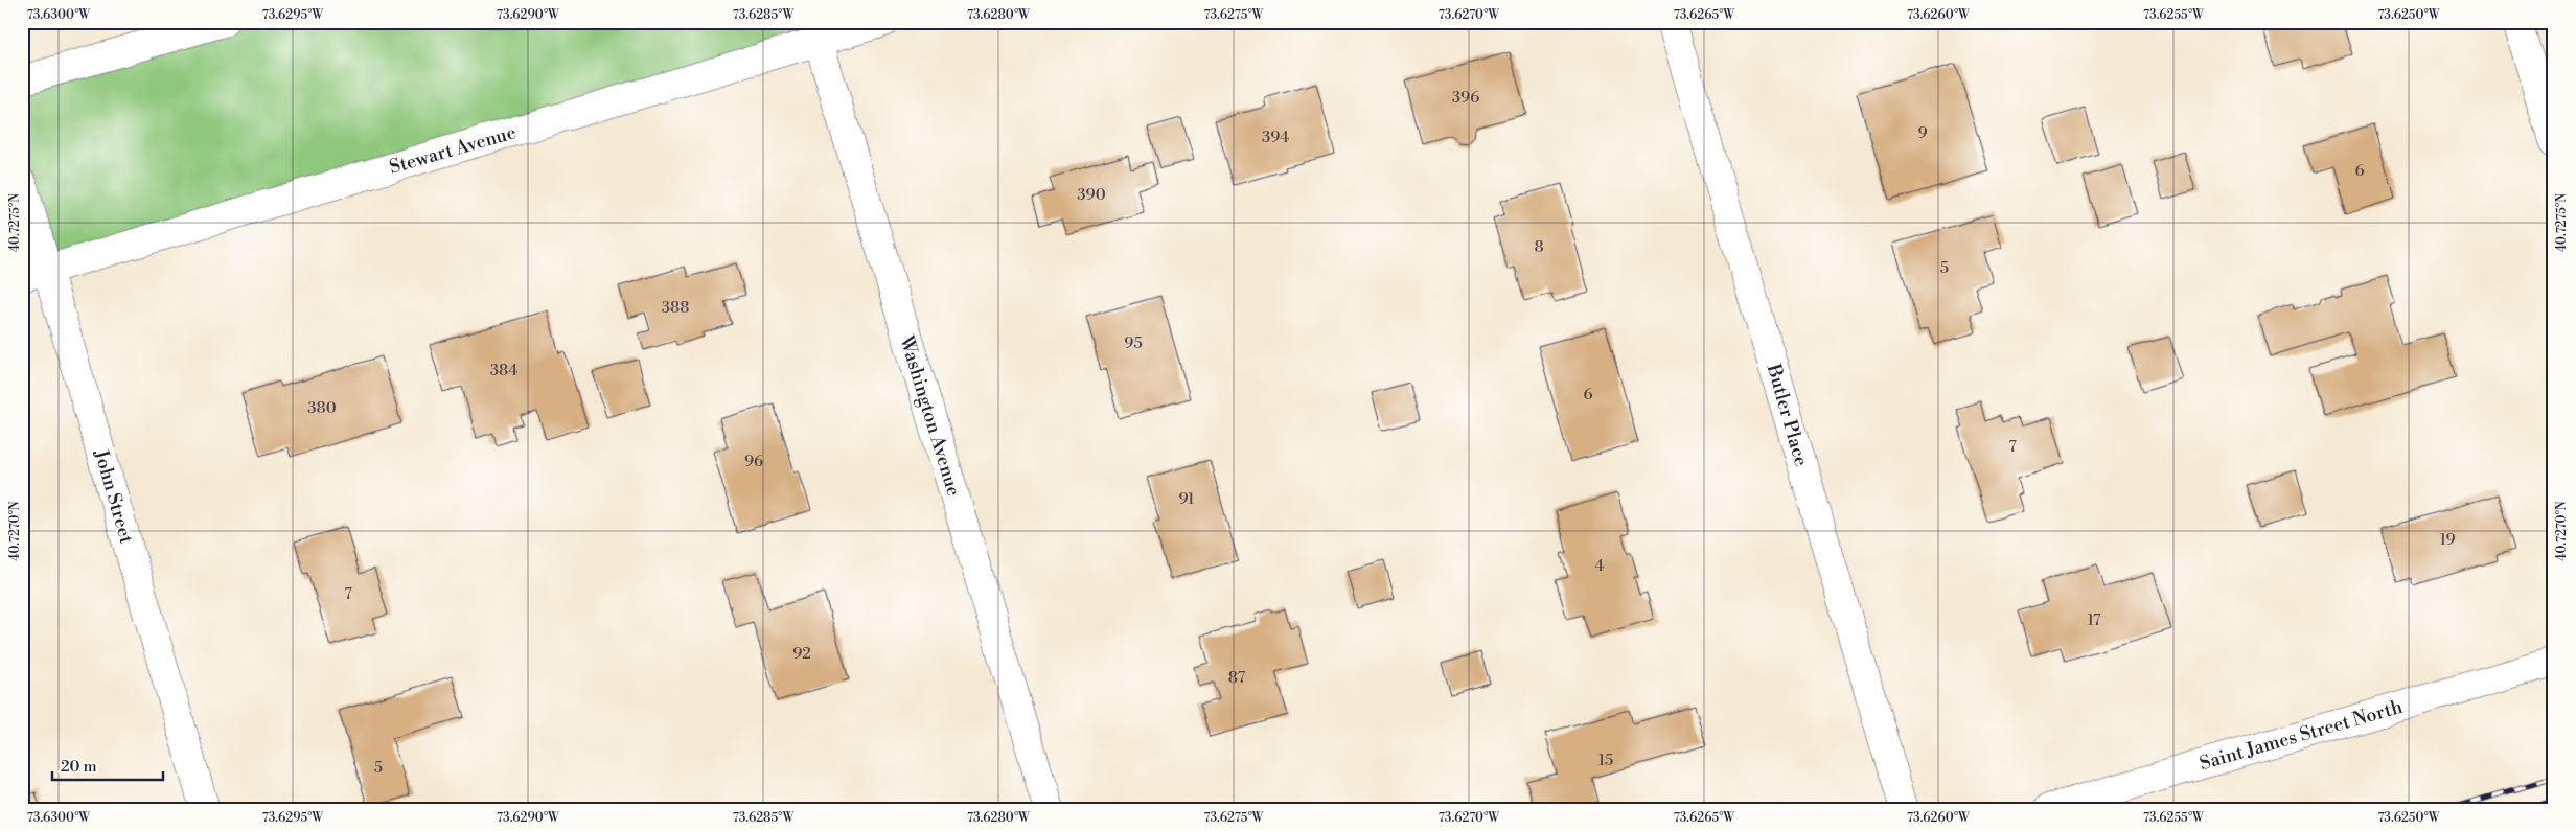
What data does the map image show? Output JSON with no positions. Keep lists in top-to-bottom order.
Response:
{
  "streets": {
    "street": [
      "Stewart Avenue",
      "Butler Place",
      "Washington Avenue",
      "John Street",
      "Saint James Street North"
    ]
  },
  "crossings": [
    ["Stewart Avenue", "Washington Avenue"],
    ["Stewart Avenue", "John Street"]
  ],
  "house_numbers": [
    "396",
    "9",
    "394",
    "6",
    "390",
    "8",
    "5",
    "388",
    "95",
    "384",
    "6",
    "380",
    "7",
    "96",
    "91",
    "19",
    "4",
    "7",
    "17",
    "92",
    "87",
    "15",
    "5"
  ],
  "scale_bar": "20 m",
  "coordinates": [
    "73.6300°W",
    "73.6295°W",
    "73.6290°W",
    "73.6285°W",
    "73.6280°W",
    "73.6275°W",
    "73.6270°W",
    "73.6265°W",
    "73.6260°W",
    "73.6255°W",
    "73.6250°W",
    "40.7275°N",
    "40.7270°N"
  ]
}
